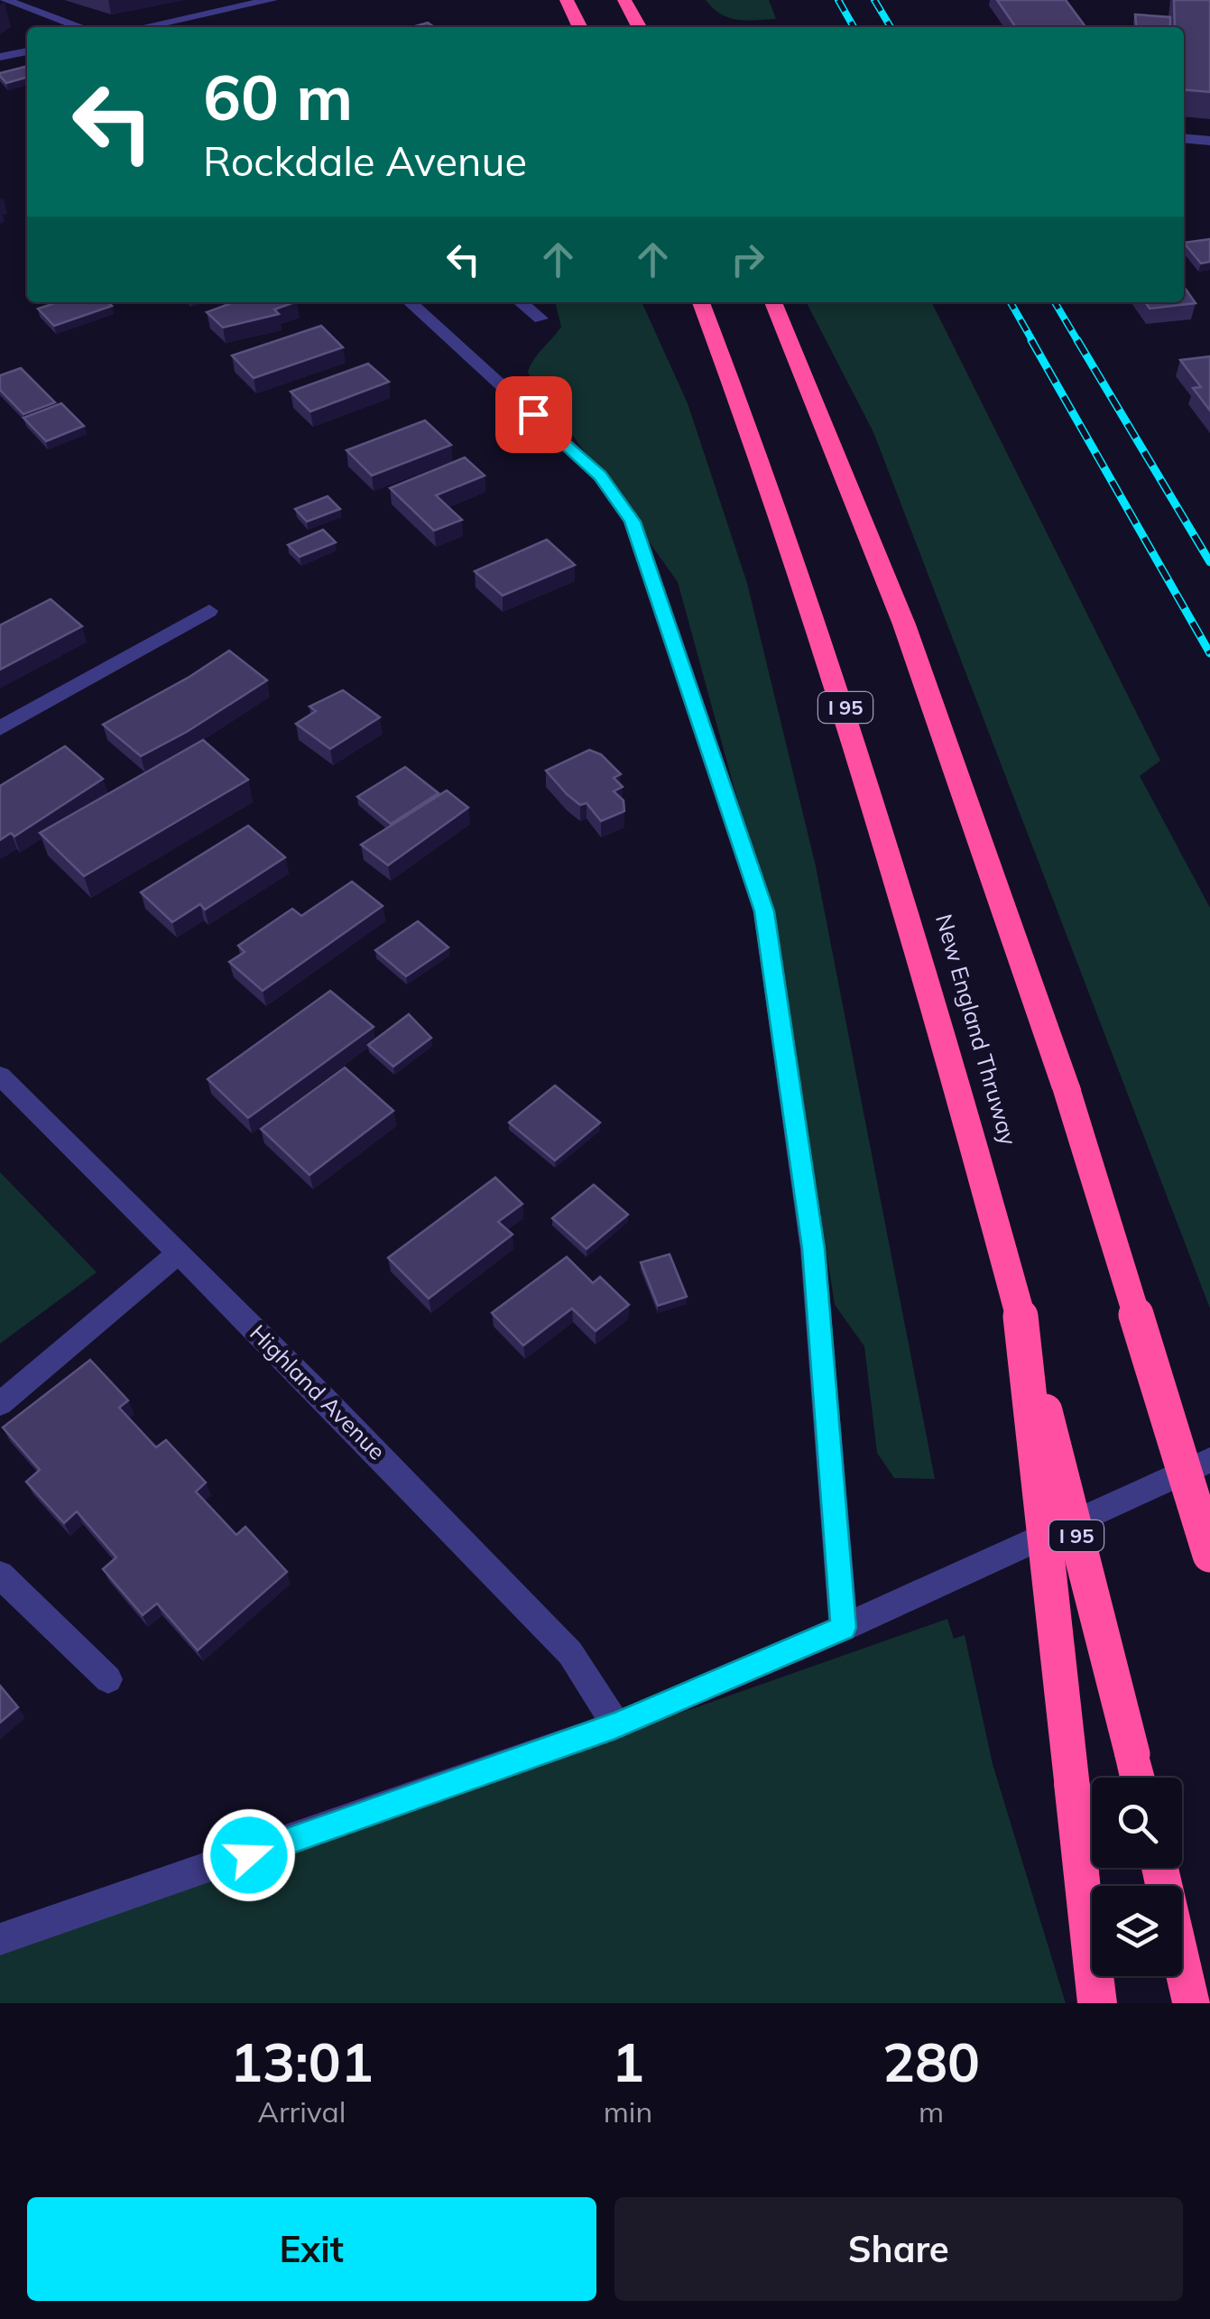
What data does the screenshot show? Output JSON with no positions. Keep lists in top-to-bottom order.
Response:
{
  "streets": {
    "highway": ["I 95", "New England Thruway"],
    "street": ["Highland Avenue"]
  },
  "page": {
    "turn": ["60 m", "Rockdale Avenue"],
    "eta": [
      "13:01",
      "Arrival",
      "1",
      "min",
      "280",
      "m"
    ],
    "buttons": ["Exit", "Share"]
  }
}
